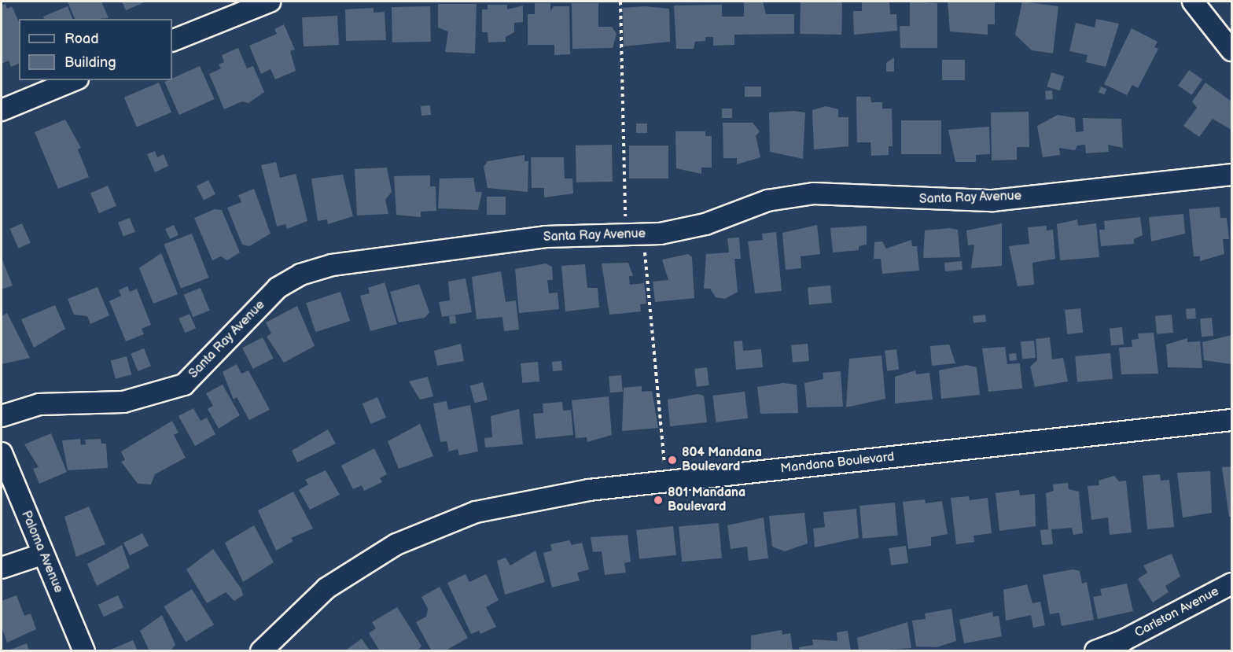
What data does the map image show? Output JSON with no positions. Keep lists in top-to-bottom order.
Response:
{
  "streets": {
    "street": [
      "Santa Ray Avenue",
      "Mandana Boulevard",
      "Paloma Avenue",
      "Carlston Avenue"
    ]
  },
  "places": ["804 Mandana Boulevard", "801 Mandana Boulevard"],
  "legend": ["Road", "Building"]
}
